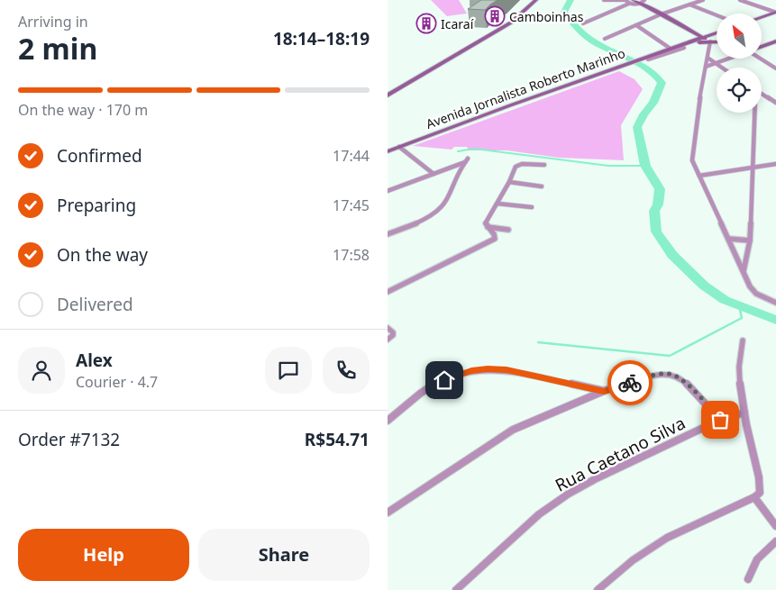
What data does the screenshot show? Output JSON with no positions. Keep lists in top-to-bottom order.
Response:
{
  "streets": {
    "main road": ["Avenida Jornalista Roberto Marinho"],
    "street": ["Rua Caetano Silva"]
  },
  "places": {
    "building": ["Camboinhas", "Icaraí"]
  },
  "north": "top left",
  "page": {
    "heading": ["2 min", "Arriving in", "18:14–18:19"],
    "panel": [
      "Alex",
      "Courier · 4.7",
      "Order #7132",
      "R$54.71"
    ],
    "bar": "On the way · 170 m",
    "list": [
      ["Confirmed", "17:44"],
      ["Preparing", "17:45"],
      ["On the way", "17:58"],
      "Delivered"
    ],
    "buttons": ["Help", "Share"]
  }
}
